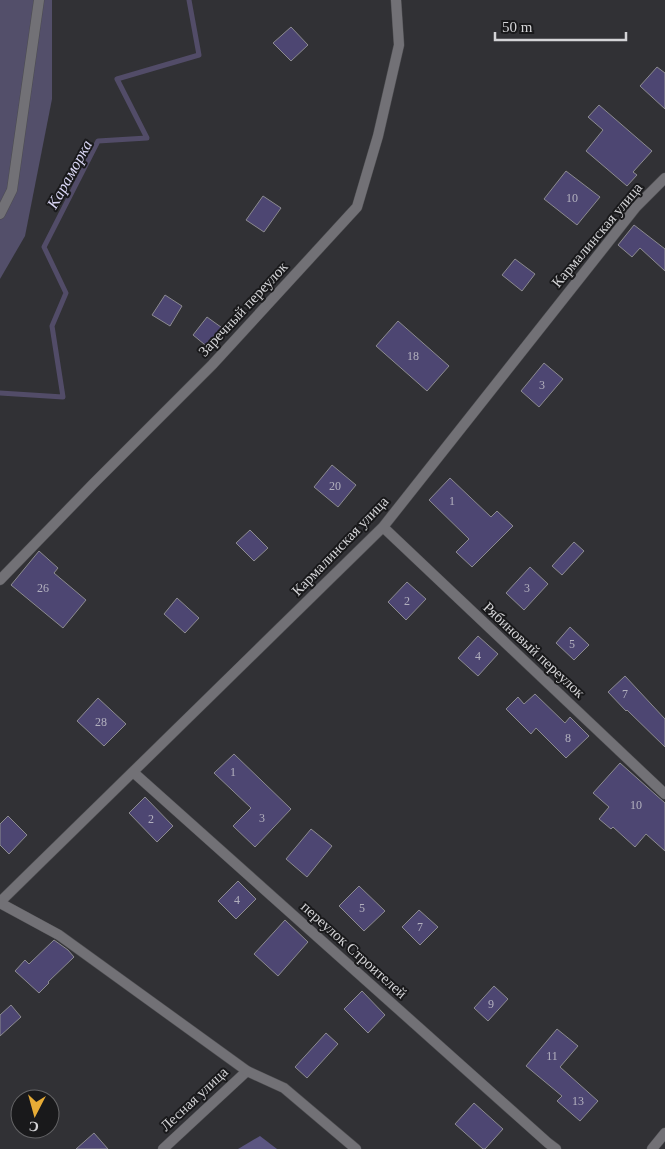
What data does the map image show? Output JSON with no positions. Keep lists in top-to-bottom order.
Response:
{
  "streets": {
    "street": [
      "Кармалинская улица",
      "Заречный переулок",
      "Рябиновый переулок",
      "переулок Строителей",
      "Лесная улица"
    ]
  },
  "crossings": [
    ["Кармалинская улица", "Рябиновый переулок"],
    ["Кармалинская улица", "переулок Строителей"]
  ],
  "water": ["Караморка"],
  "house_numbers": [
    "10",
    "18",
    "3",
    "20",
    "1",
    "26",
    "3",
    "2",
    "5",
    "4",
    "7",
    "28",
    "8",
    "1",
    "10",
    "3",
    "2",
    "4",
    "5",
    "7",
    "9",
    "11",
    "13"
  ],
  "scale_bar": "50 m",
  "north": "bottom"
}
